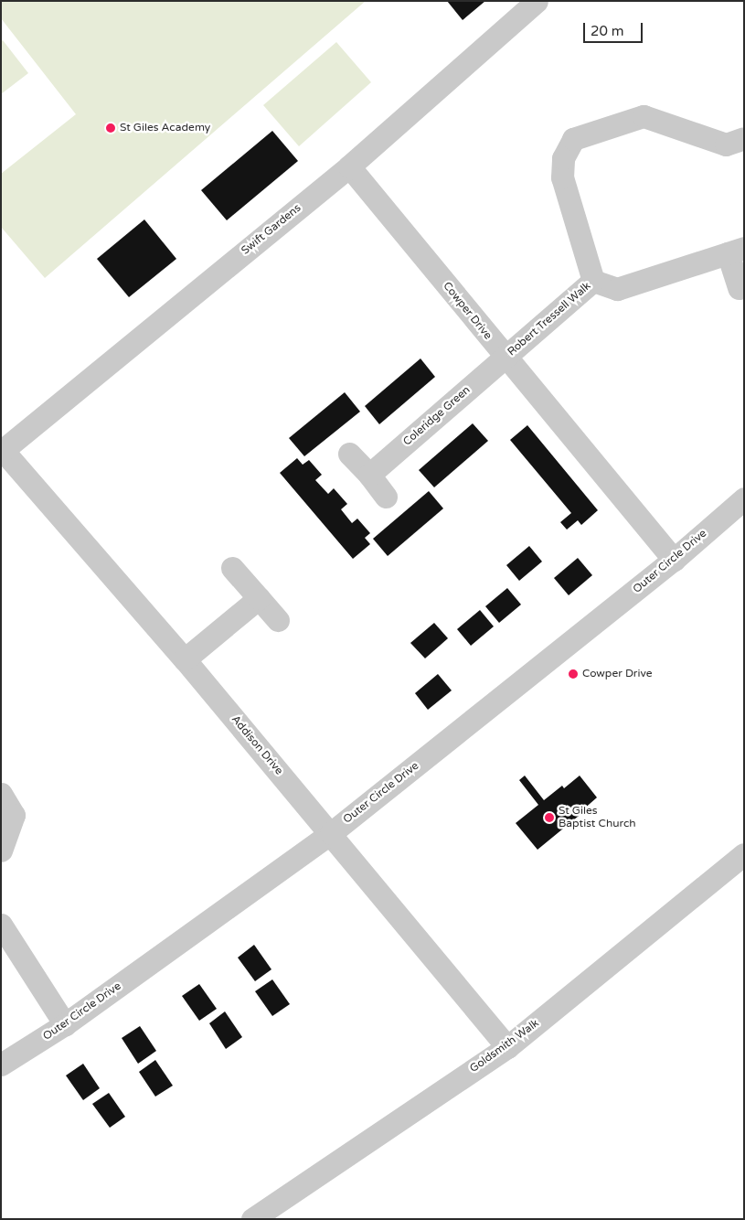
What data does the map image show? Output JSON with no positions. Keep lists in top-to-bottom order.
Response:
{
  "streets": {
    "street": [
      "Swift Gardens",
      "Cowper Drive",
      "Robert Tressell Walk",
      "Coleridge Green",
      "Outer Circle Drive",
      "Addison Drive",
      "Goldsmith Walk"
    ]
  },
  "crossings": [
    ["Swift Gardens", "Cowper Drive"],
    ["Swift Gardens", "Addison Drive"],
    ["Cowper Drive", "Robert Tressell Walk"],
    ["Cowper Drive", "Coleridge Green"],
    ["Cowper Drive", "Outer Circle Drive"],
    ["Robert Tressell Walk", "Coleridge Green"],
    ["Outer Circle Drive", "Addison Drive"],
    ["Addison Drive", "Goldsmith Walk"]
  ],
  "places": ["St Giles Academy", "Cowper Drive", "St Giles Baptist Church"],
  "scale_bar": "20 m"
}
